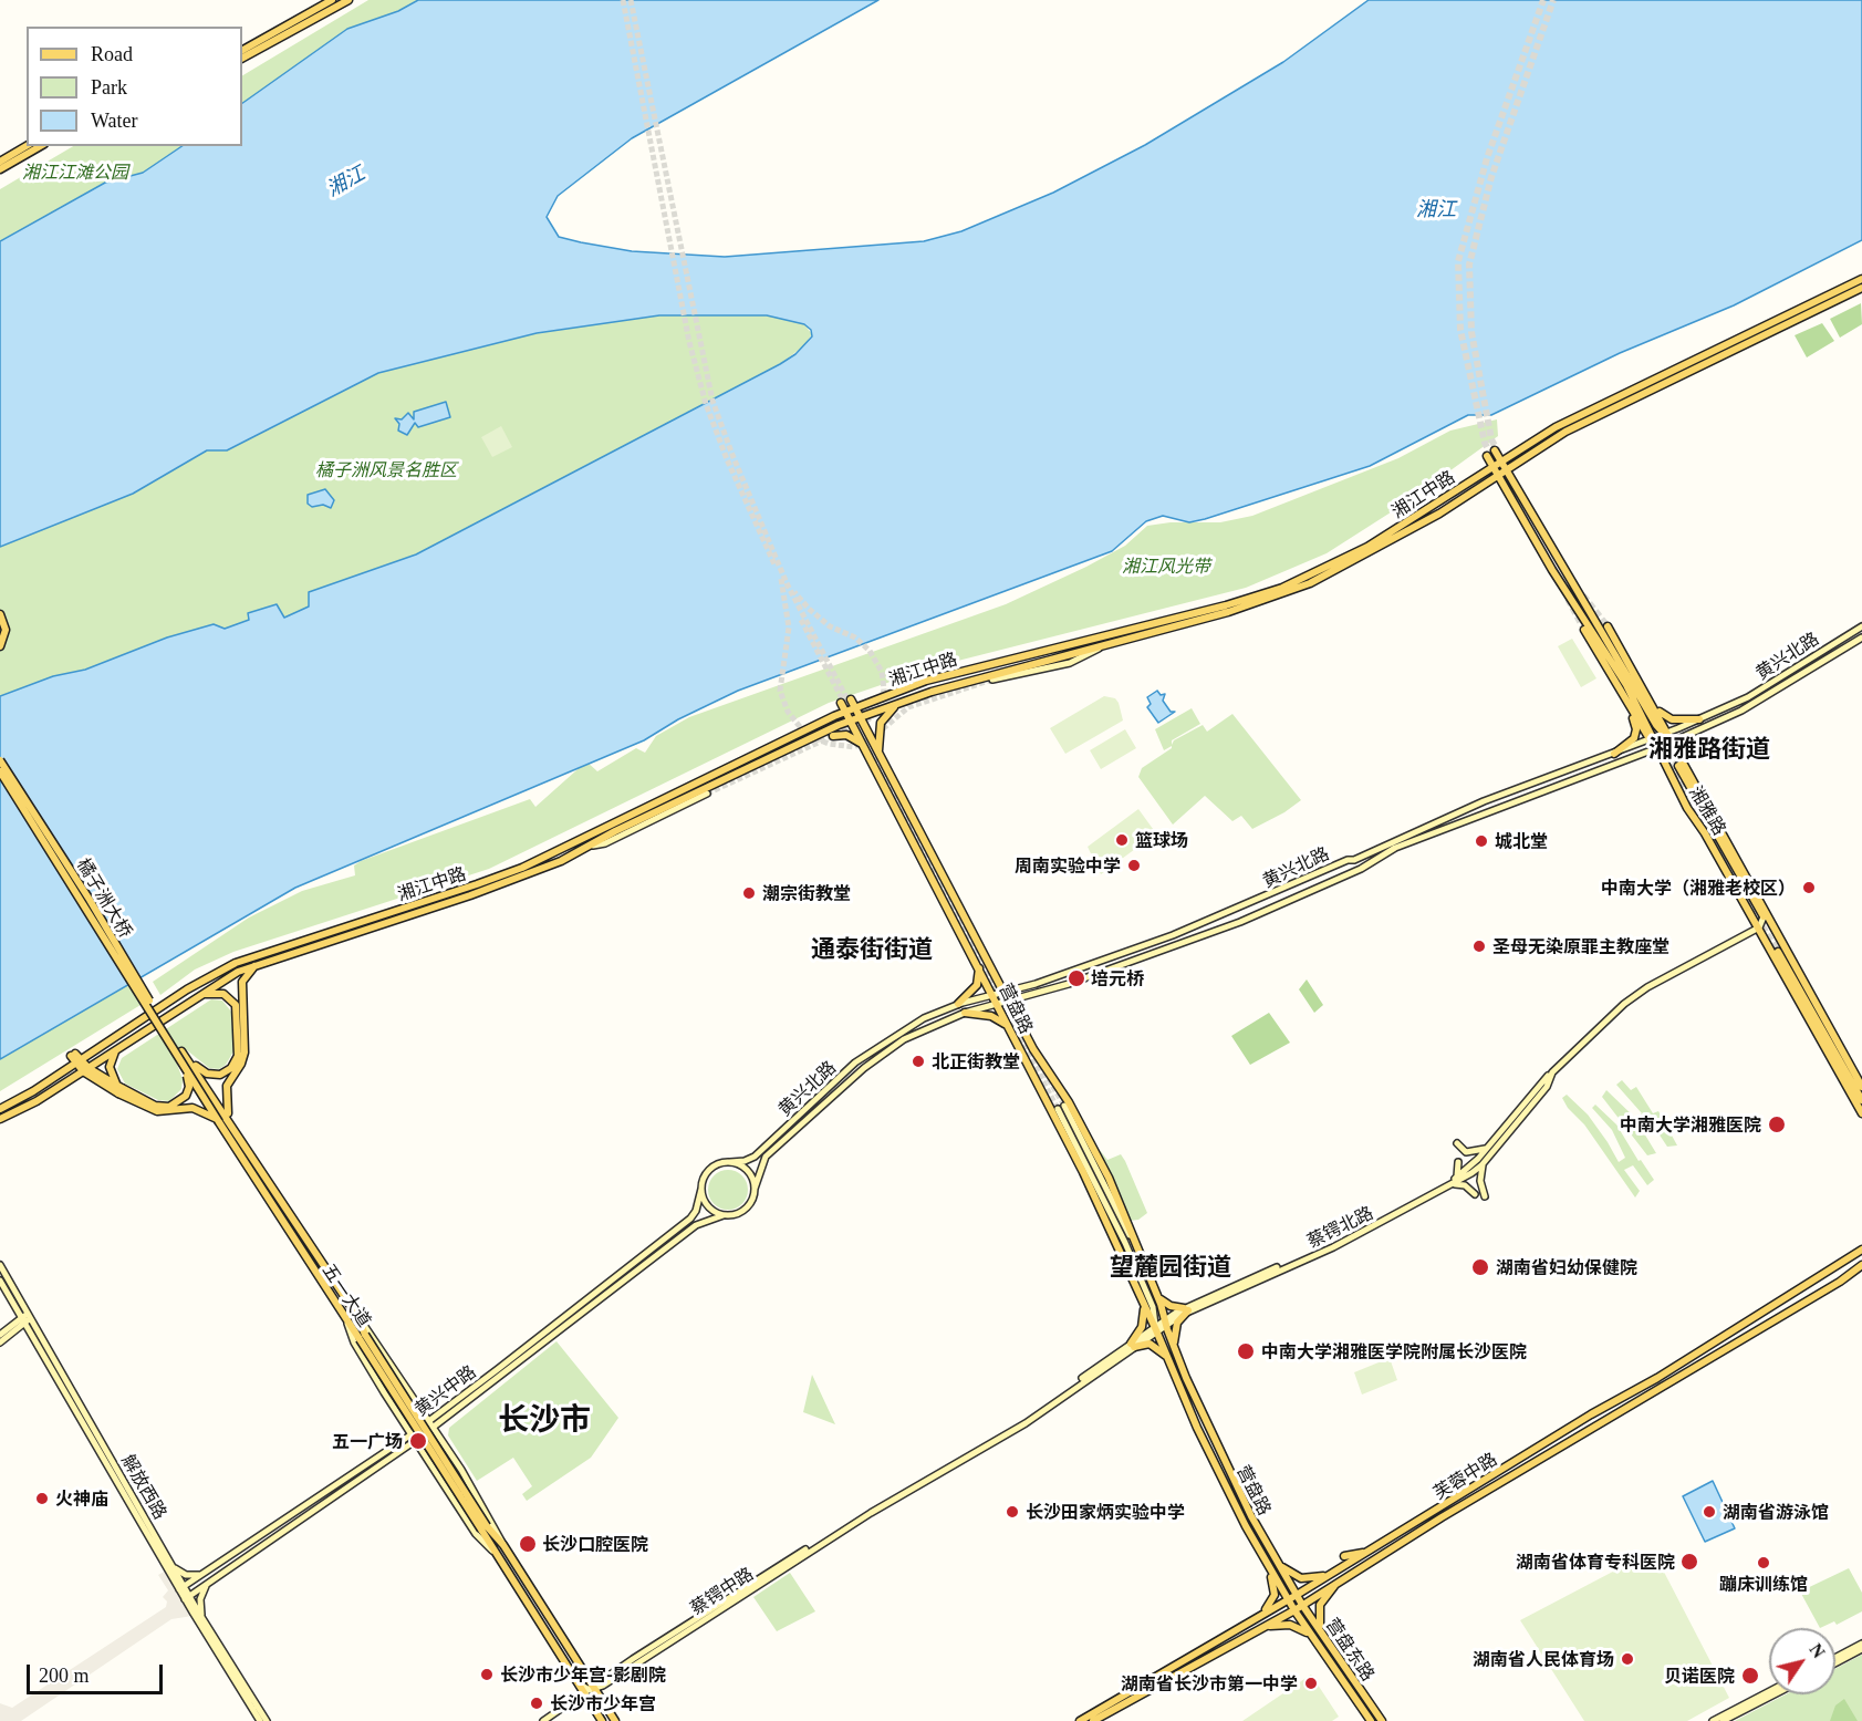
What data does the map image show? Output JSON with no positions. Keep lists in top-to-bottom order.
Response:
{
  "streets": {
    "main road": [
      "湘江中路",
      "黄兴北路",
      "湘雅路",
      "橘子洲大桥",
      "营盘路",
      "蔡锷北路",
      "五一大道",
      "黄兴中路",
      "芙蓉中路",
      "解放西路",
      "蔡锷中路",
      "营盘东路"
    ]
  },
  "crossings": [
    ["湘江中路", "湘雅路"],
    ["湘江中路", "营盘路"],
    ["黄兴北路", "湘雅路"],
    ["黄兴北路", "营盘路"],
    ["湘雅路", "蔡锷北路"],
    ["橘子洲大桥", "五一大道"],
    ["营盘路", "蔡锷北路"],
    ["营盘路", "芙蓉中路"],
    ["营盘路", "营盘东路"],
    ["蔡锷北路", "蔡锷中路"],
    ["五一大道", "黄兴中路"],
    ["五一大道", "蔡锷中路"],
    ["黄兴中路", "解放西路"],
    ["芙蓉中路", "营盘东路"]
  ],
  "districts": [
    "湘雅路街道",
    "通泰街街道",
    "望麓园街道",
    "长沙市"
  ],
  "water": ["湘江"],
  "parks": ["湘江江滩公园", "橘子洲风景名胜区", "湘江风光带"],
  "places": [
    "篮球场",
    "城北堂",
    "周南实验中学",
    "中南大学（湘雅老校区）",
    "潮宗街教堂",
    "圣母无染原罪主教座堂",
    "培元桥",
    "北正街教堂",
    "中南大学湘雅医院",
    "湖南省妇幼保健院",
    "中南大学湘雅医学院附属长沙医院",
    "五一广场",
    "火神庙",
    "长沙田家炳实验中学",
    "湖南省游泳馆",
    "长沙口腔医院",
    "湖南省体育专科医院",
    "蹦床训练馆",
    "湖南省人民体育场",
    "长沙市少年宫-影剧院",
    "贝诺医院",
    "湖南省长沙市第一中学",
    "长沙市少年宫"
  ],
  "legend": ["Road", "Park", "Water"],
  "scale_bar": "200 m",
  "north": "top right"
}
